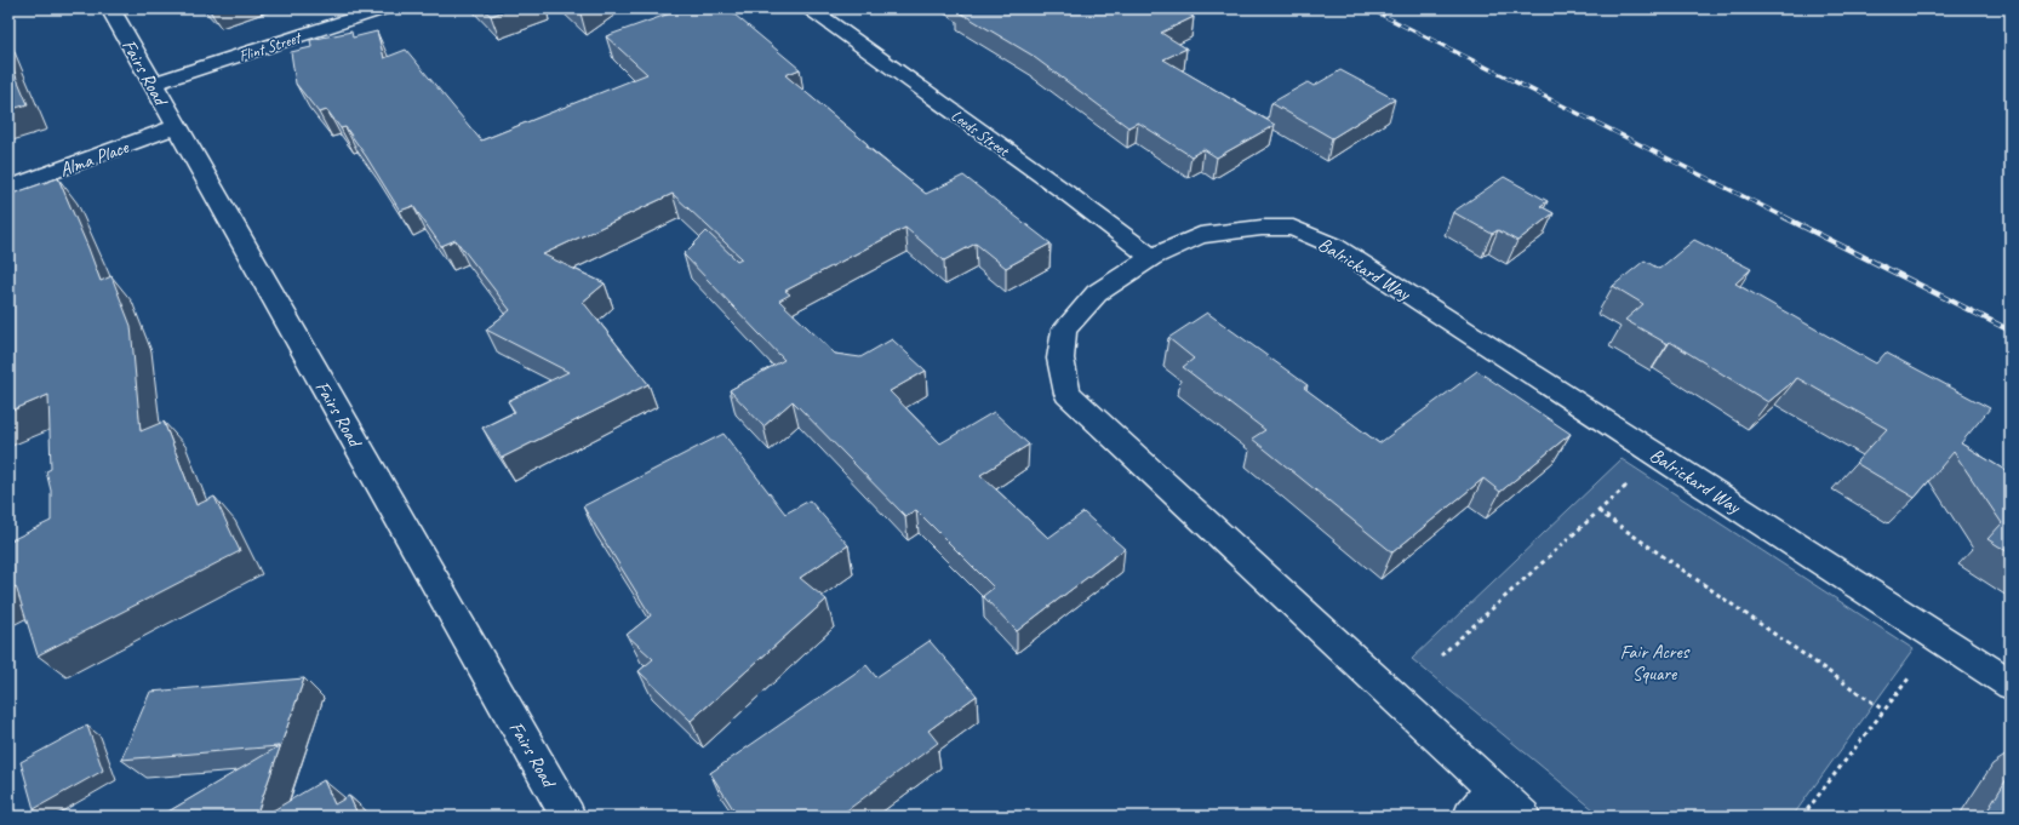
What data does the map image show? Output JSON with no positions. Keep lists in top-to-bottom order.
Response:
{
  "streets": {
    "street": [
      "Flint Street",
      "Fairs Road",
      "Leeds Street",
      "Alma Place",
      "Balrickard Way"
    ]
  },
  "crossings": [
    ["Flint Street", "Fairs Road"],
    ["Fairs Road", "Alma Place"],
    ["Leeds Street", "Balrickard Way"]
  ],
  "parks": ["Fair Acres Square"]
}
